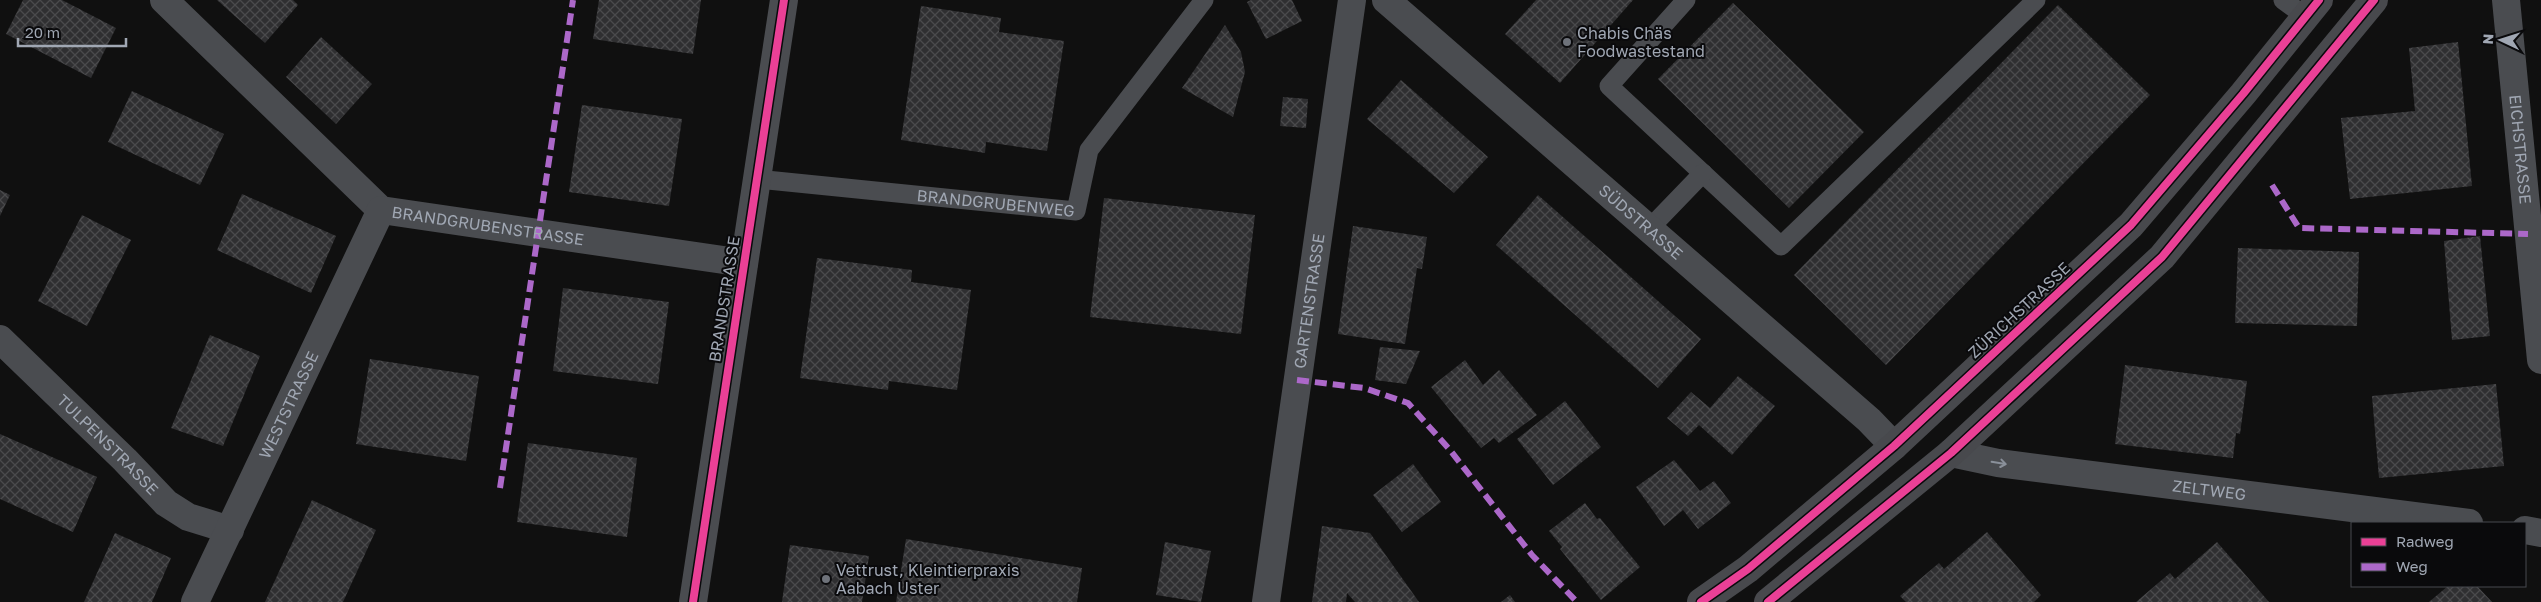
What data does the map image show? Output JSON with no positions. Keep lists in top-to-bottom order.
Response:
{
  "streets": {
    "main road": ["ZÜRICHSTRASSE"],
    "street": [
      "EICHSTRASSE",
      "SÜDSTRASSE",
      "BRANDGRUBENSTRASSE",
      "BRANDSTRASSE",
      "GARTENSTRASSE",
      "WESTSTRASSE",
      "TULPENSTRASSE",
      "ZELTWEG"
    ],
    "lane": ["BRANDGRUBENWEG"]
  },
  "crossings": [
    ["BRANDGRUBENWEG", "BRANDSTRASSE"],
    ["SÜDSTRASSE", "ZÜRICHSTRASSE"],
    ["BRANDGRUBENSTRASSE", "BRANDSTRASSE"],
    ["BRANDGRUBENSTRASSE", "WESTSTRASSE"],
    ["WESTSTRASSE", "TULPENSTRASSE"]
  ],
  "one_way": ["ZELTWEG"],
  "places": ["Chabis Chäs Foodwastestand", "Vettrust, Kleintierpraxis Aabach Uster"],
  "legend": ["Radweg", "Weg"],
  "scale_bar": "20 m",
  "north": "left"
}
